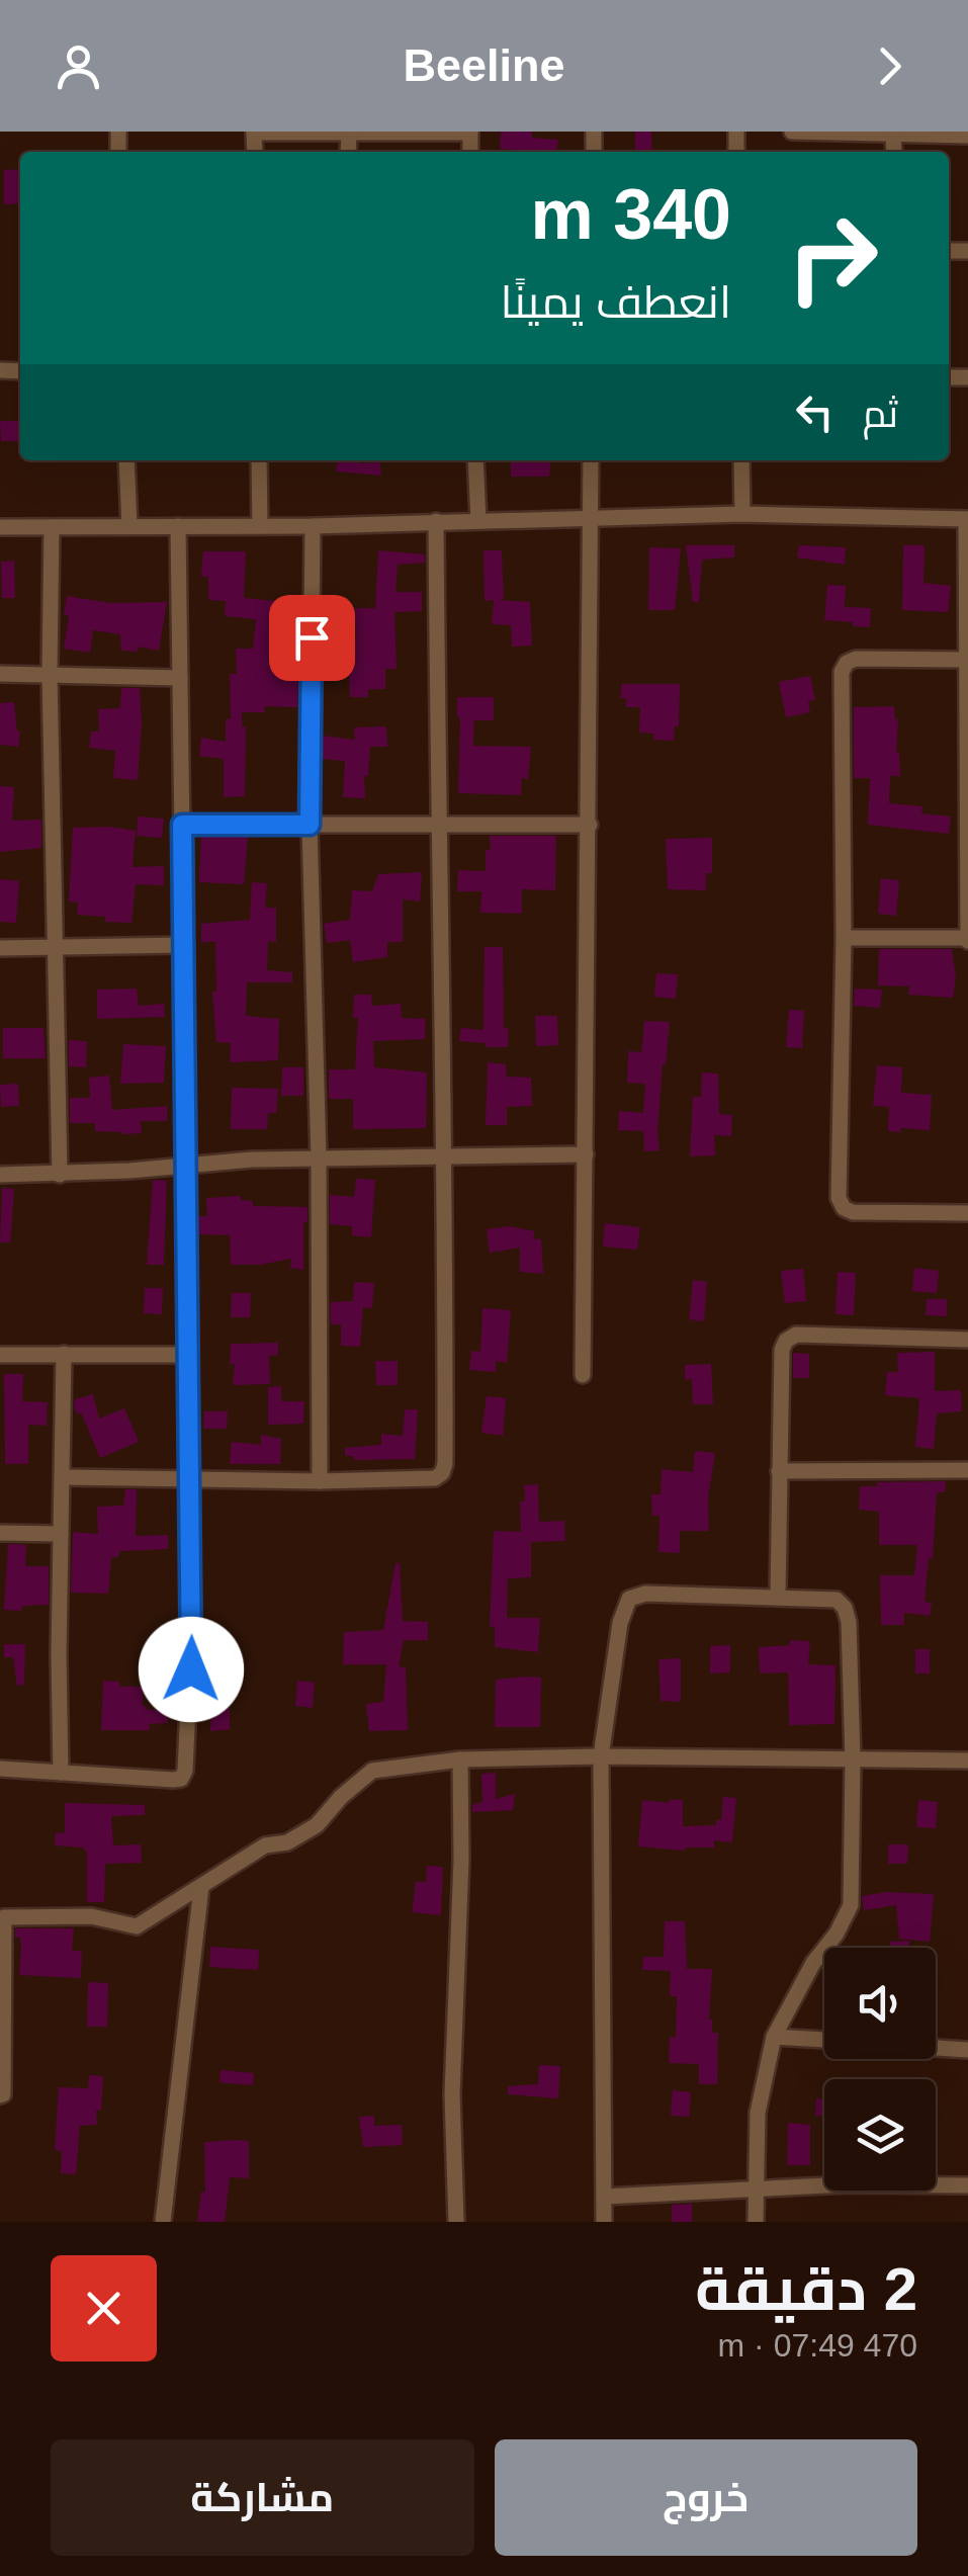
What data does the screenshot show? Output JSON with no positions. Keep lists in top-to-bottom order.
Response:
{
  "page": {
    "header": "Beeline",
    "turn": ["340 m", "انعطف يمينًا"],
    "then": "ثم",
    "heading": ["2 دقيقة", "470 m · 07:49"],
    "buttons": ["خروج", "مشاركة"]
  }
}
